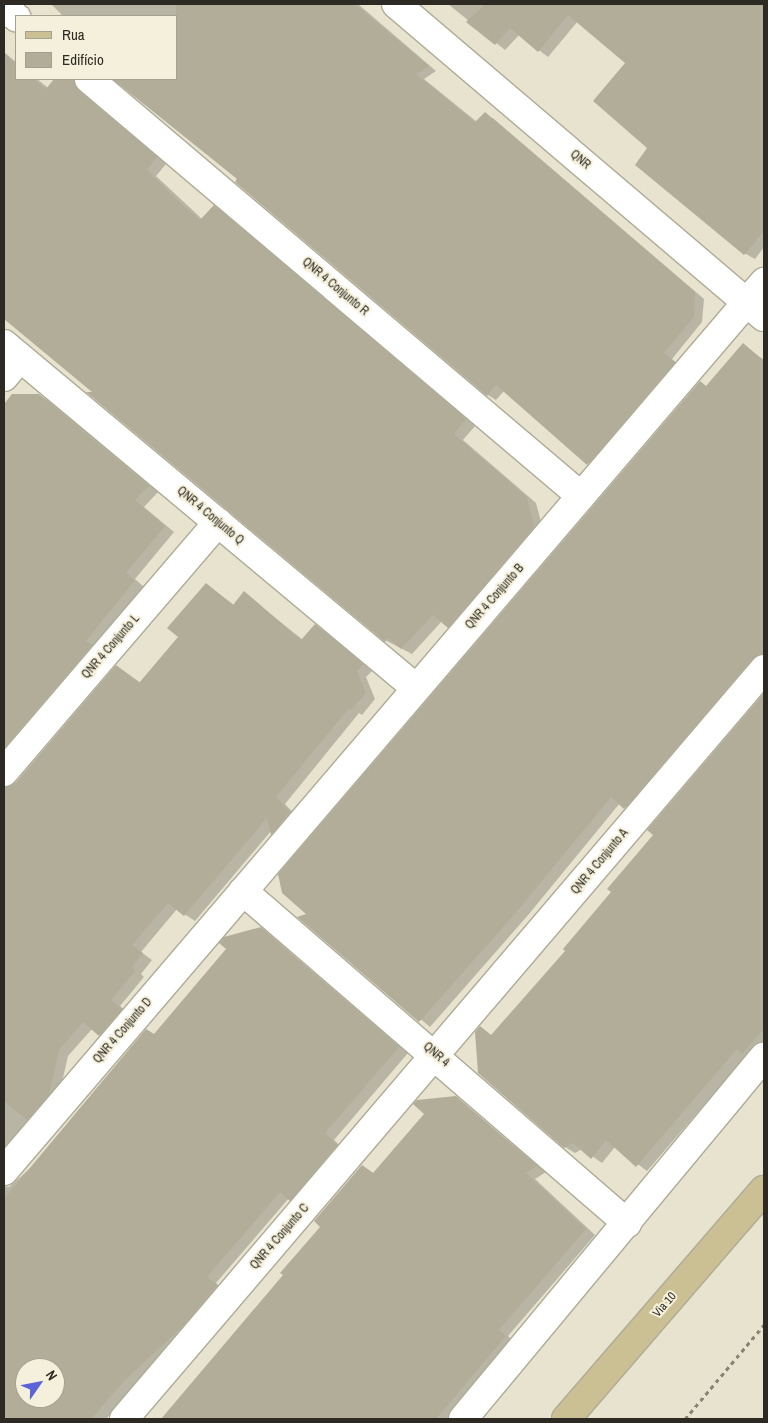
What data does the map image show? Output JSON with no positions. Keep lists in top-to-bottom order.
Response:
{
  "streets": {
    "main road": ["Via 10"],
    "street": [
      "QNR",
      "QNR 4 Conjunto R",
      "QNR 4 Conjunto Q",
      "QNR 4 Conjunto B",
      "QNR 4 Conjunto L",
      "QNR 4 Conjunto A",
      "QNR 4 Conjunto D",
      "QNR 4",
      "QNR 4 Conjunto C"
    ]
  },
  "crossings": [
    ["QNR", "QNR 4 Conjunto B"],
    ["QNR 4 Conjunto R", "QNR 4 Conjunto B"],
    ["QNR 4 Conjunto Q", "QNR 4 Conjunto B"],
    ["QNR 4 Conjunto Q", "QNR 4 Conjunto L"],
    ["QNR 4 Conjunto B", "QNR 4 Conjunto D"],
    ["QNR 4 Conjunto B", "QNR 4"],
    ["QNR 4 Conjunto A", "QNR 4"],
    ["QNR 4 Conjunto A", "QNR 4 Conjunto C"],
    ["QNR 4 Conjunto D", "QNR 4"],
    ["QNR 4", "QNR 4 Conjunto C"]
  ],
  "legend": ["Rua", "Edifício"],
  "north": "top right"
}
